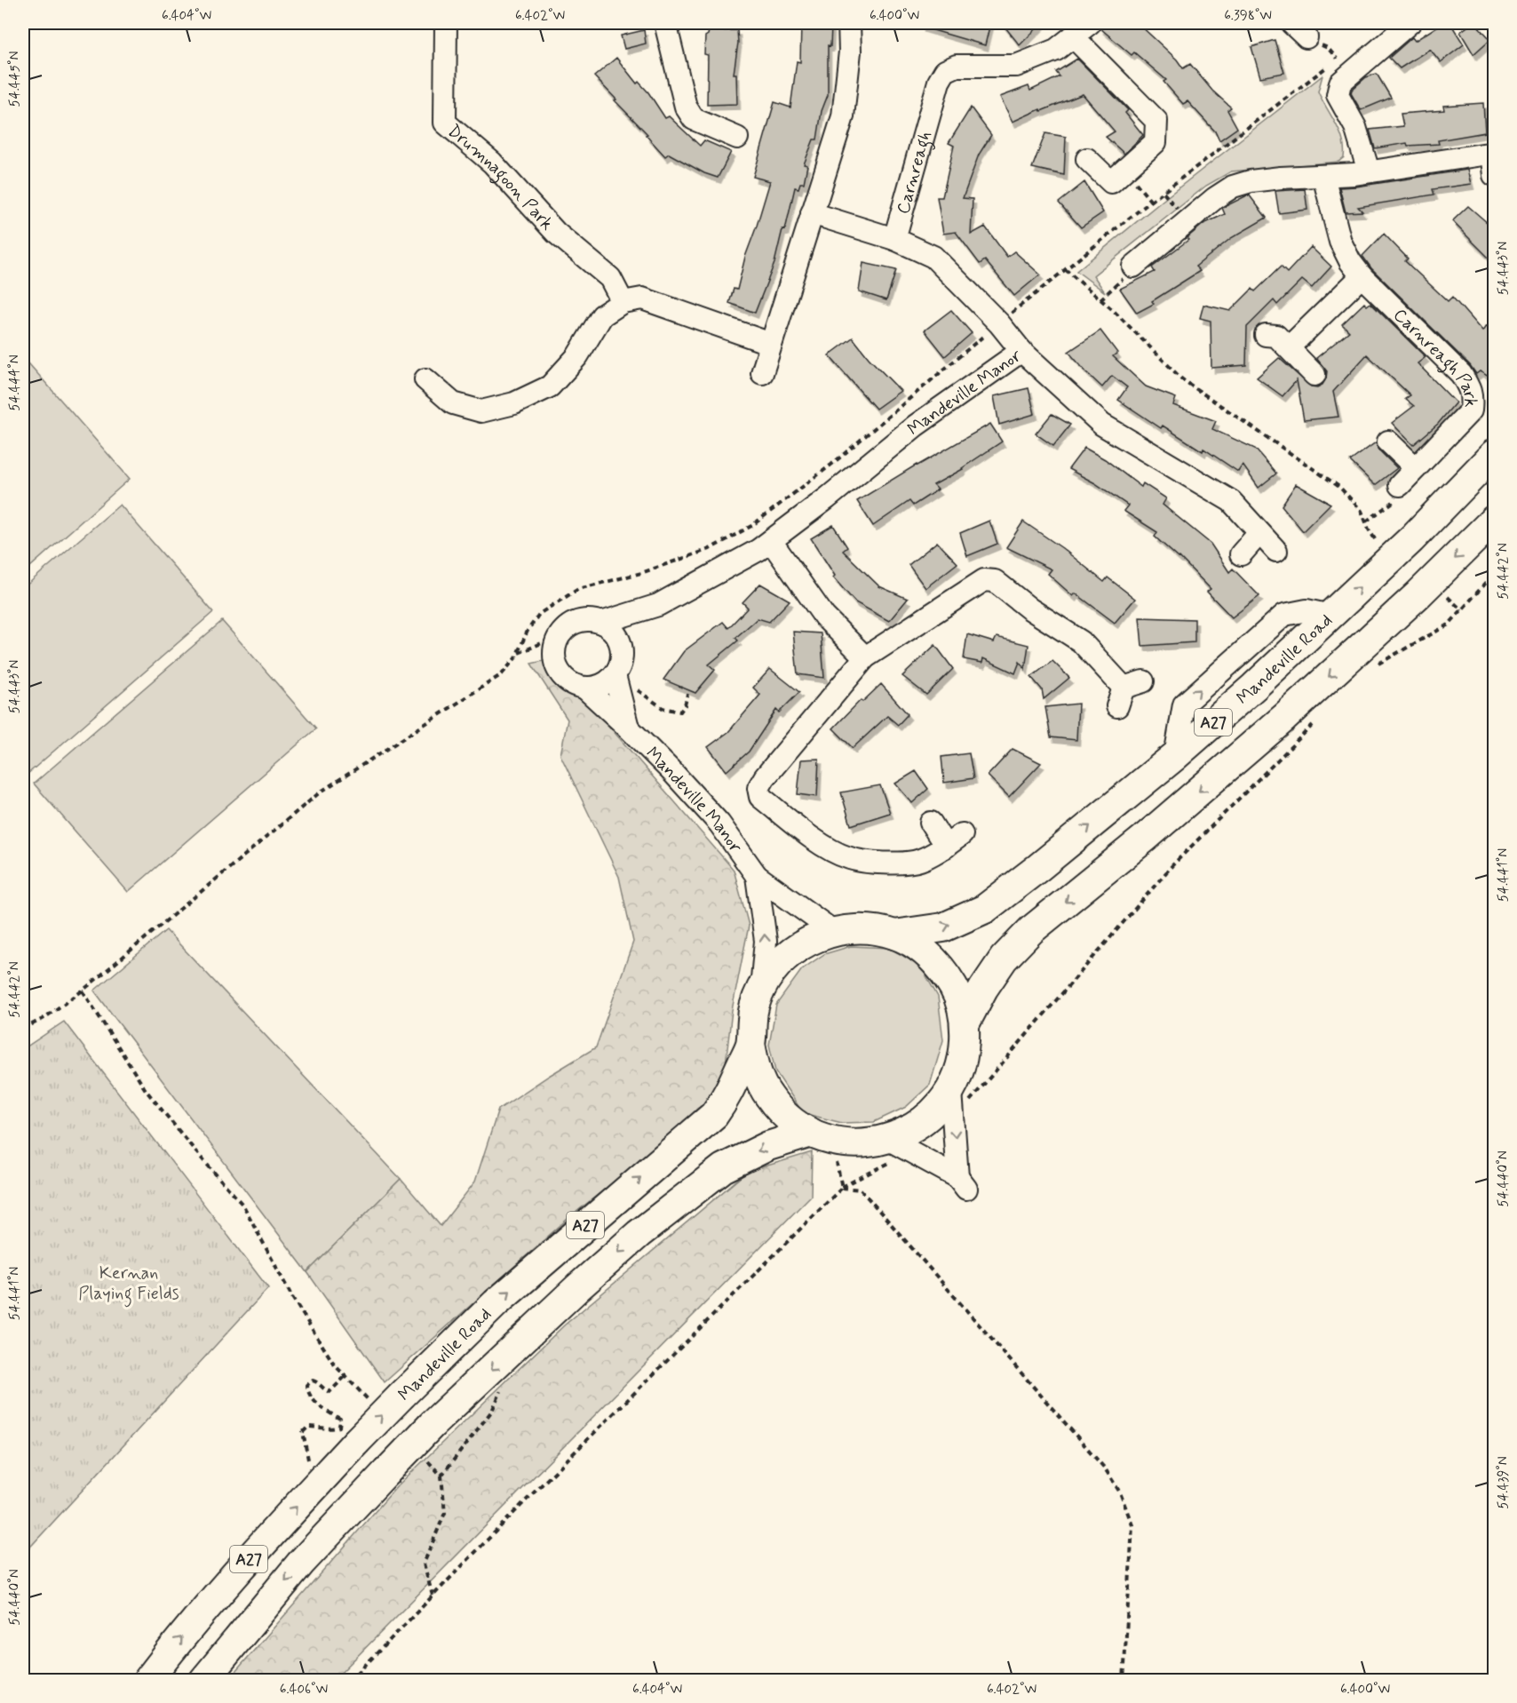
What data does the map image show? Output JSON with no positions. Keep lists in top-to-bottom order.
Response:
{
  "streets": {
    "main road": ["Mandeville Road", "A27"],
    "street": [
      "Carnreagh",
      "Drumnagoon Park",
      "Carnreagh Park",
      "Mandeville Manor"
    ]
  },
  "crossings": [
    ["Mandeville Manor", "A27"],
    ["Mandeville Road", "A27"]
  ],
  "parks": ["Kernan Playing Fields"],
  "coordinates": [
    "6.404°W",
    "6.402°W",
    "6.400°W",
    "6.398°W",
    "54.445°N",
    "54.443°N",
    "54.444°N",
    "54.442°N",
    "54.441°N",
    "54.440°N",
    "54.439°N",
    "6.406°W"
  ]
}
